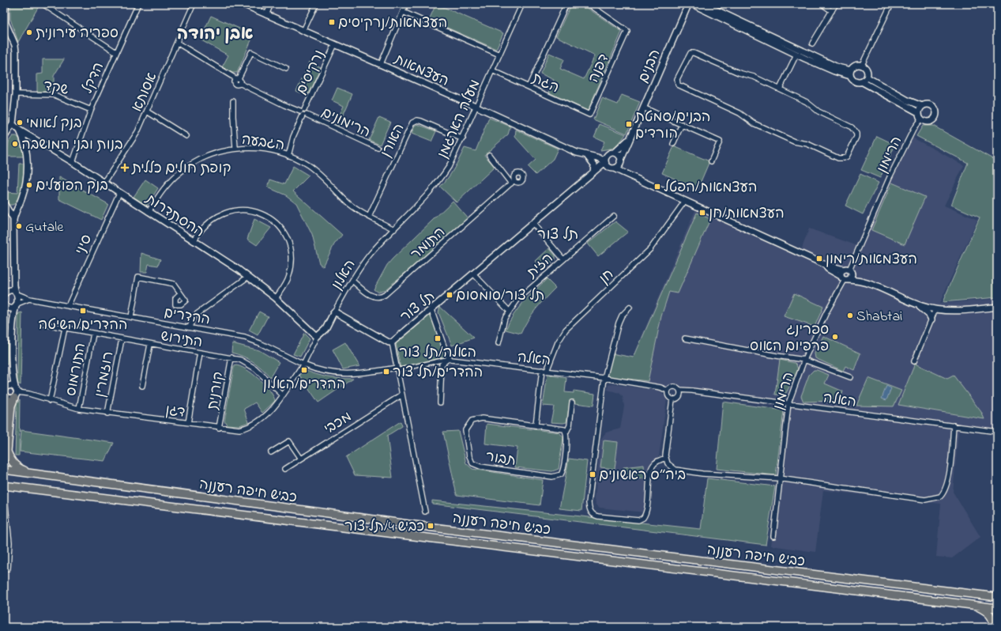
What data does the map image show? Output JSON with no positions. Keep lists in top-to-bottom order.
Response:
{
  "streets": {
    "highway": ["כביש חיפה רעננה"],
    "street": [
      "הבנים",
      "דפנה",
      "העצמאות",
      "נרקיסים",
      "הדקל",
      "הגת",
      "שקד",
      "אסותא",
      "מעלה הארגמן",
      "הרימונים",
      "האורן",
      "הגבעה",
      "הרימון",
      "ההסתדרות",
      "התומר",
      "סיני",
      "הזית",
      "האלון",
      "חן",
      "תל צור",
      "ההדרים",
      "התירוש",
      "האלה",
      "התורמוס",
      "רוזמרין",
      "קורנית",
      "דגן",
      "מכבי",
      "תבור"
    ]
  },
  "crossings": [
    ["הבנים", "העצמאות"],
    ["דפנה", "הגת"],
    ["העצמאות", "נרקיסים"],
    ["העצמאות", "מעלה הארגמן"],
    ["העצמאות", "הרימון"],
    ["העצמאות", "חן"],
    ["העצמאות", "תל צור"],
    ["נרקיסים", "הרימונים"],
    ["נרקיסים", "הגבעה"],
    ["הדקל", "שקד"],
    ["הדקל", "ההסתדרות"],
    ["הגת", "מעלה הארגמן"],
    ["אסותא", "הרימונים"],
    ["אסותא", "ההסתדרות"],
    ["מעלה הארגמן", "האורן"],
    ["מעלה הארגמן", "הגבעה"],
    ["מעלה הארגמן", "האלון"],
    ["האורן", "הגבעה"],
    ["הגבעה", "ההסתדרות"],
    ["הגבעה", "האלון"],
    ["הרימון", "האלה"],
    ["ההסתדרות", "סיני"],
    ["ההסתדרות", "האלון"],
    ["התומר", "האלון"],
    ["סיני", "ההדרים"],
    ["חן", "האלה"],
    ["ההדרים", "דגן"],
    ["התירוש", "התורמוס"],
    ["התירוש", "רוזמרין"],
    ["התירוש", "קורנית"],
    ["התירוש", "דגן"],
    ["התורמוס", "דגן"],
    ["רוזמרין", "דגן"],
    ["קורנית", "דגן"]
  ],
  "districts": ["אבן יהודה", "תל צור"],
  "places": {
    "transit": [
      "העצמאות/נרקיסים",
      "הבנים/סמטת הורדים",
      "העצמאות/הפטל",
      "העצמאות/חן",
      "העצמאות/רימון",
      "תל צור/סומסום",
      "ההדרים/השיטה",
      "האלה/תל צור",
      "ההדרים/האלון",
      "ההדרים/תל צור",
      "ביה״ס ראשונים",
      "כביש 4/תל צור"
    ],
    "other": [
      "ספריה עירונית",
      "בנק לאומי",
      "בנות ובני המושבה",
      "בנק הפועלים",
      "Gutale",
      "Shabtai",
      "ספרינג פרפיום האוס"
    ],
    "health": ["קופת חולים כללית"]
  }
}
